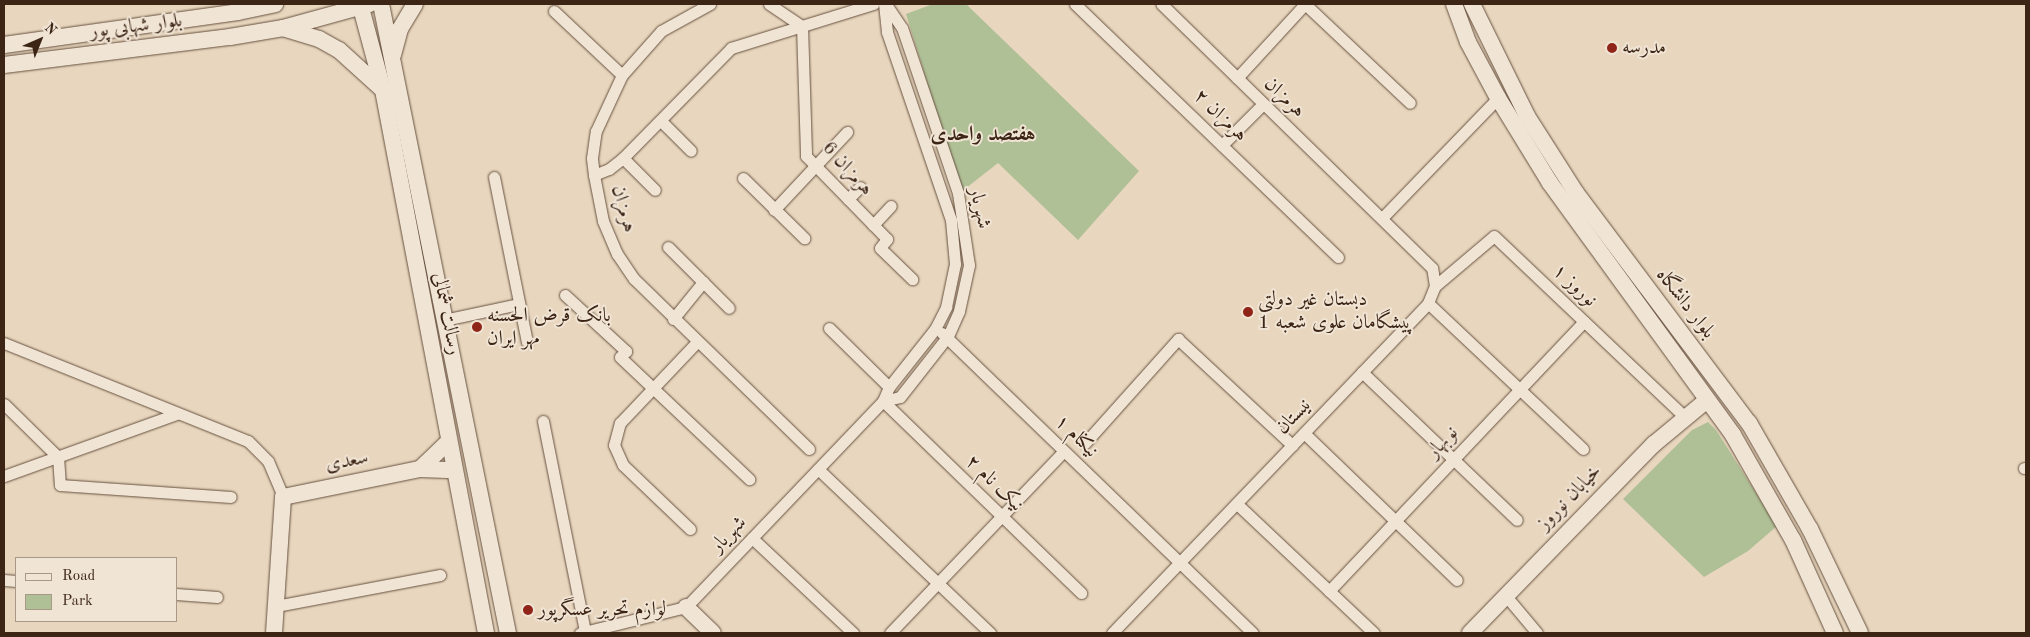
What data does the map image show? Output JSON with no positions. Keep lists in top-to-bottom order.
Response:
{
  "streets": {
    "main road": [
      "بلوار شهابی پور",
      "بلوار دانشگاه",
      "رسالت شمالی",
      "سعدی",
      "خیابان نوروز"
    ],
    "street": [
      "هرمزان",
      "هرمزان ۲",
      "هرمزان 6",
      "شهریار",
      "نوروز ۱",
      "نیستان",
      "نیکنام ۱",
      "نوبهار",
      "نیک نام ۲"
    ]
  },
  "crossings": [
    ["بلوار شهابی پور", "رسالت شمالی"],
    ["هرمزان", "هرمزان 6"],
    ["شهریار", "نیکنام ۱"],
    ["شهریار", "نیک نام ۲"],
    ["نوروز ۱", "نیستان"],
    ["نوروز ۱", "نوبهار"],
    ["نوروز ۱", "خیابان نوروز"],
    ["بلوار دانشگاه", "خیابان نوروز"],
    ["رسالت شمالی", "سعدی"],
    ["نیستان", "نیکنام ۱"]
  ],
  "districts": ["هفتصد واحدی"],
  "places": [
    "مدرسه",
    "دبستان غیر دولتی پیشگامان علوی شعبه 1",
    "بانک قرض الحسنه مهر ایران",
    "لوازم تحریر عسگرپور"
  ],
  "legend": ["Road", "Park"],
  "north": "top right"
}
